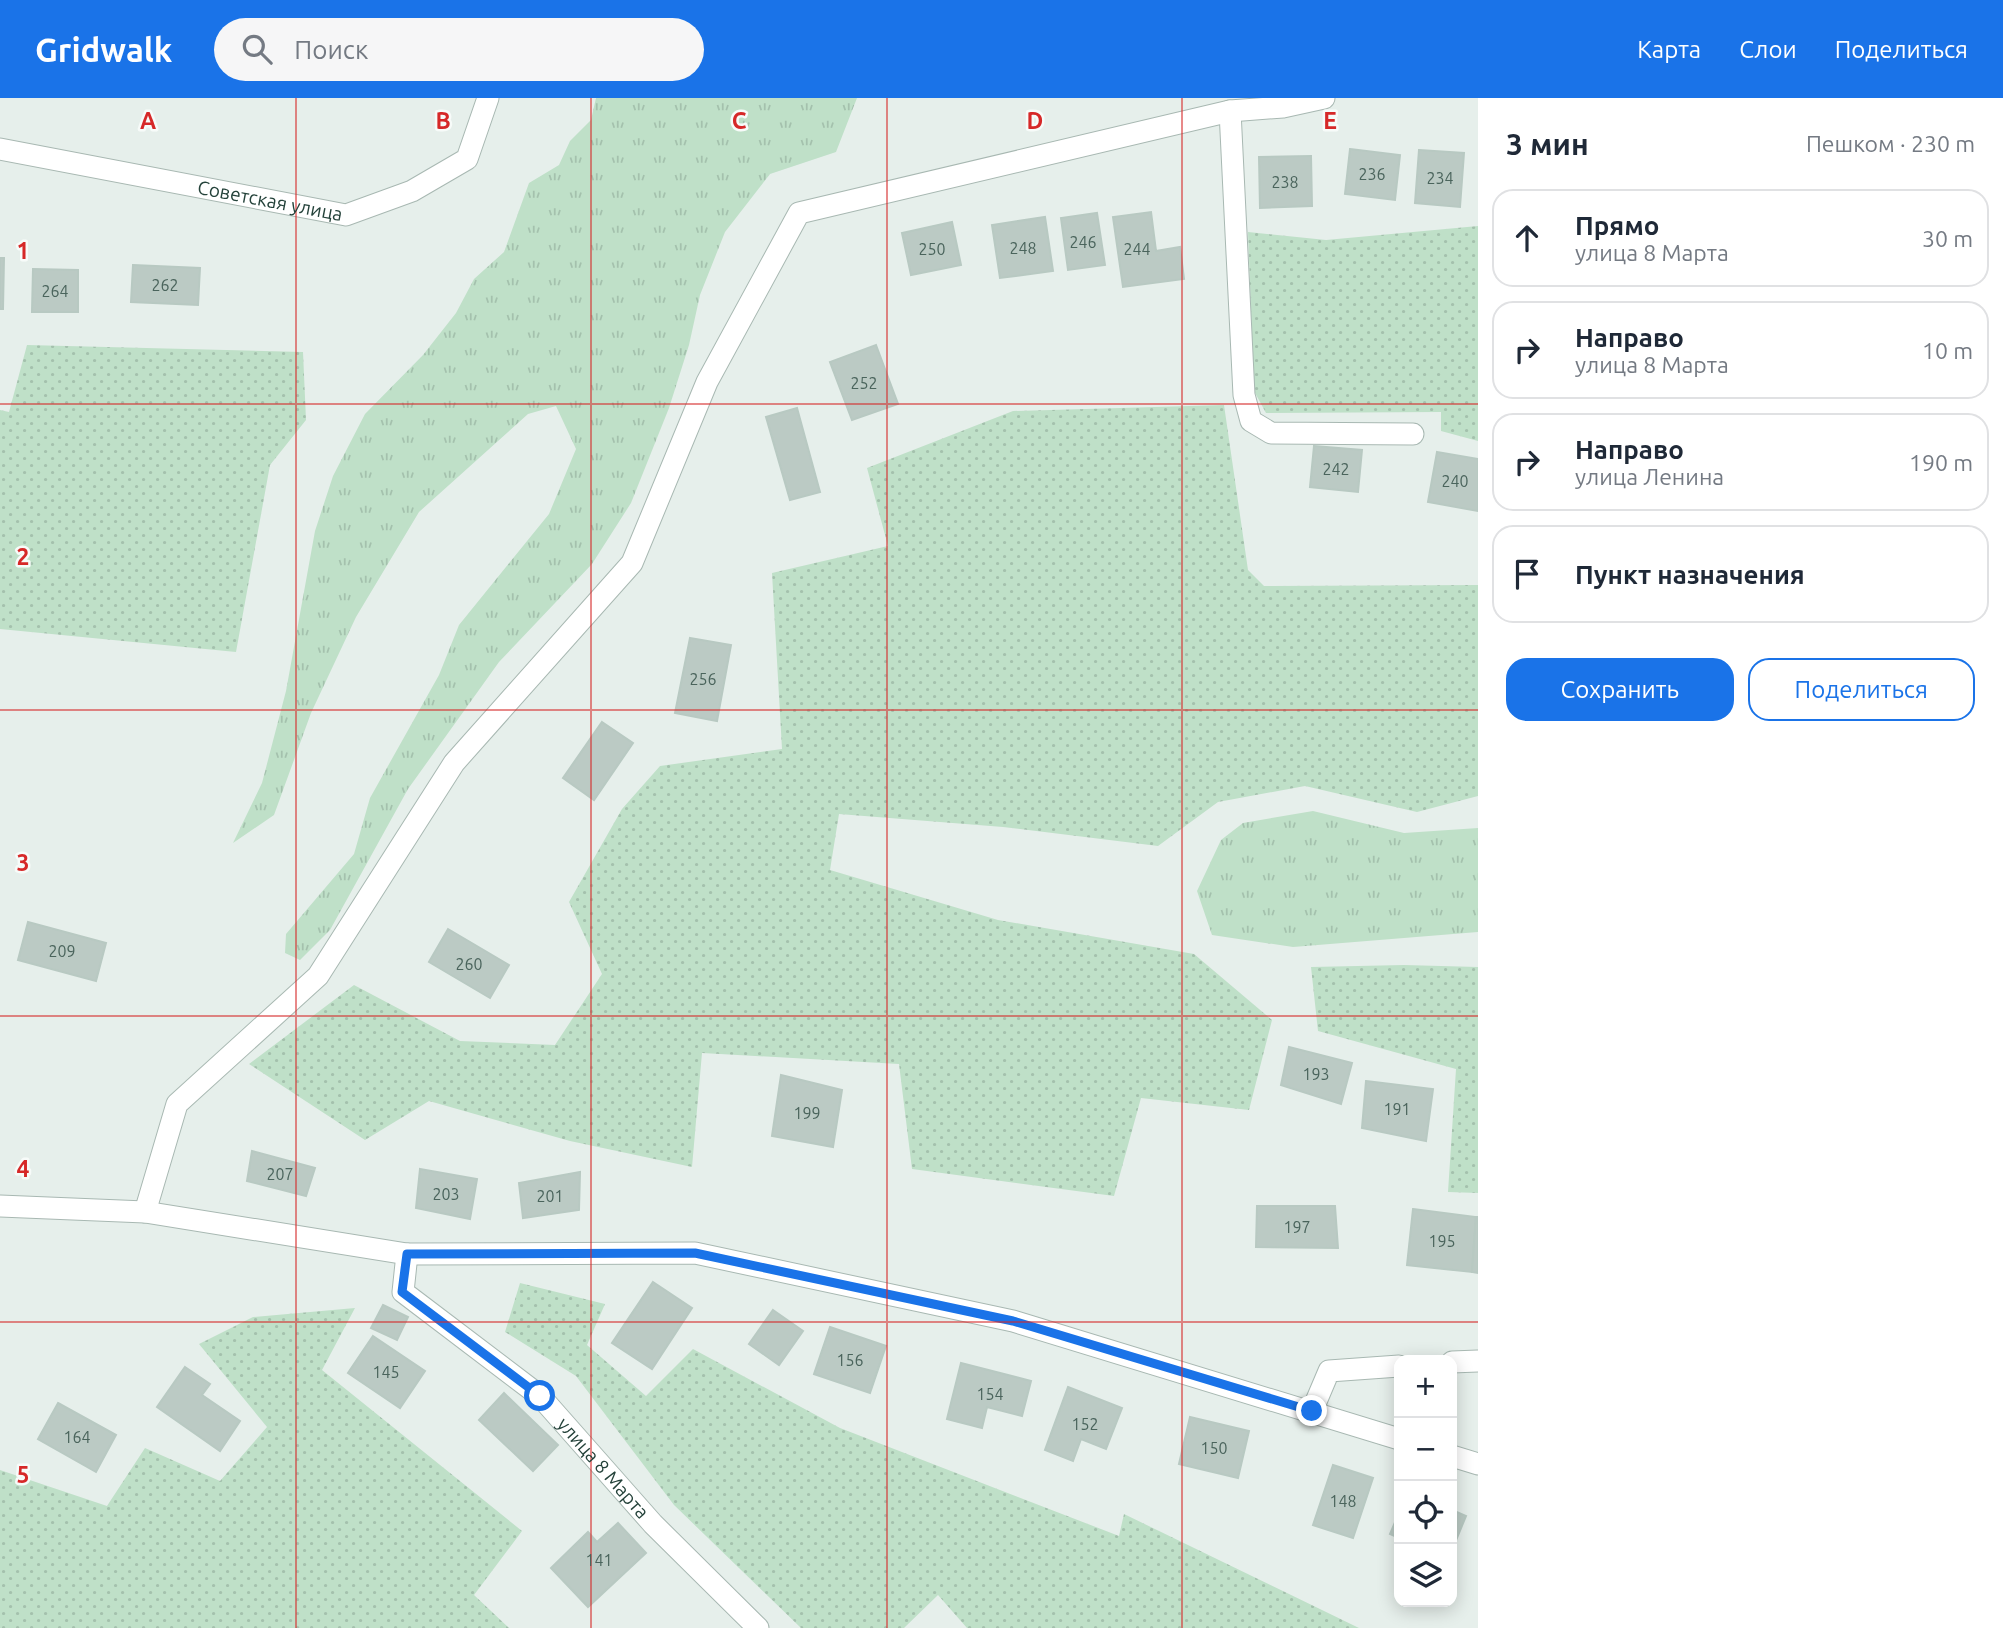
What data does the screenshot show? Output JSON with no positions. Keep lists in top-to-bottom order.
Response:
{
  "streets": {
    "street": ["Советская улица", "улица 8 Марта"]
  },
  "house_numbers": [
    "236",
    "234",
    "238",
    "246",
    "248",
    "250",
    "244",
    "262",
    "264",
    "252",
    "242",
    "240",
    "256",
    "209",
    "260",
    "193",
    "191",
    "199",
    "207",
    "203",
    "201",
    "197",
    "195",
    "156",
    "145",
    "154",
    "152",
    "164",
    "150",
    "148",
    "141"
  ],
  "page": {
    "header": "Gridwalk",
    "search": "Поиск",
    "nav": ["Карта", "Слои", "Поделиться"],
    "heading": ["3 мин", "Пешком · 230 m"],
    "list": [
      ["Прямо", "улица 8 Марта", "30 m"],
      ["Направо", "улица 8 Марта", "10 m"],
      ["Направо", "улица Ленина", "190 m"],
      "Пункт назначения"
    ],
    "buttons": ["Сохранить", "Поделиться"],
    "map_buttons": ["+", "−"]
  },
  "grid": {
    "columns": [
      "A",
      "B",
      "C",
      "D",
      "E"
    ],
    "rows": [
      "1",
      "2",
      "3",
      "4",
      "5"
    ]
  }
}
